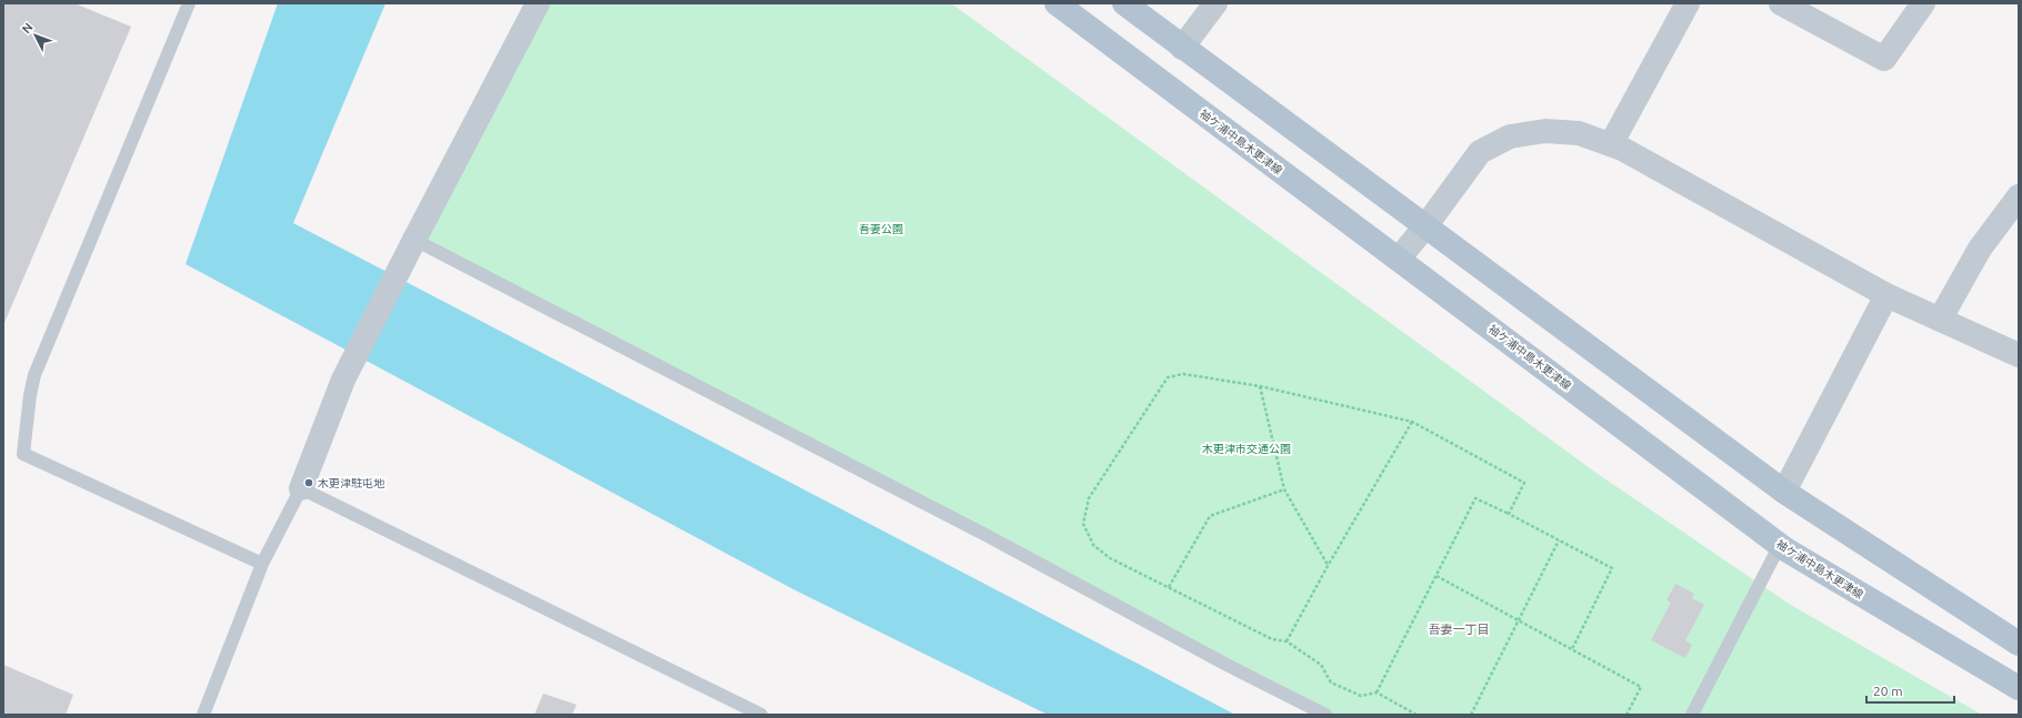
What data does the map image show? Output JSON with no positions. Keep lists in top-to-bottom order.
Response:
{
  "streets": {
    "main road": ["袖ケ浦中島木更津線"]
  },
  "districts": ["吾妻一丁目"],
  "parks": ["吾妻公園", "木更津市交通公園"],
  "places": ["木更津駐屯地"],
  "scale_bar": "20 m",
  "north": "top left"
}
